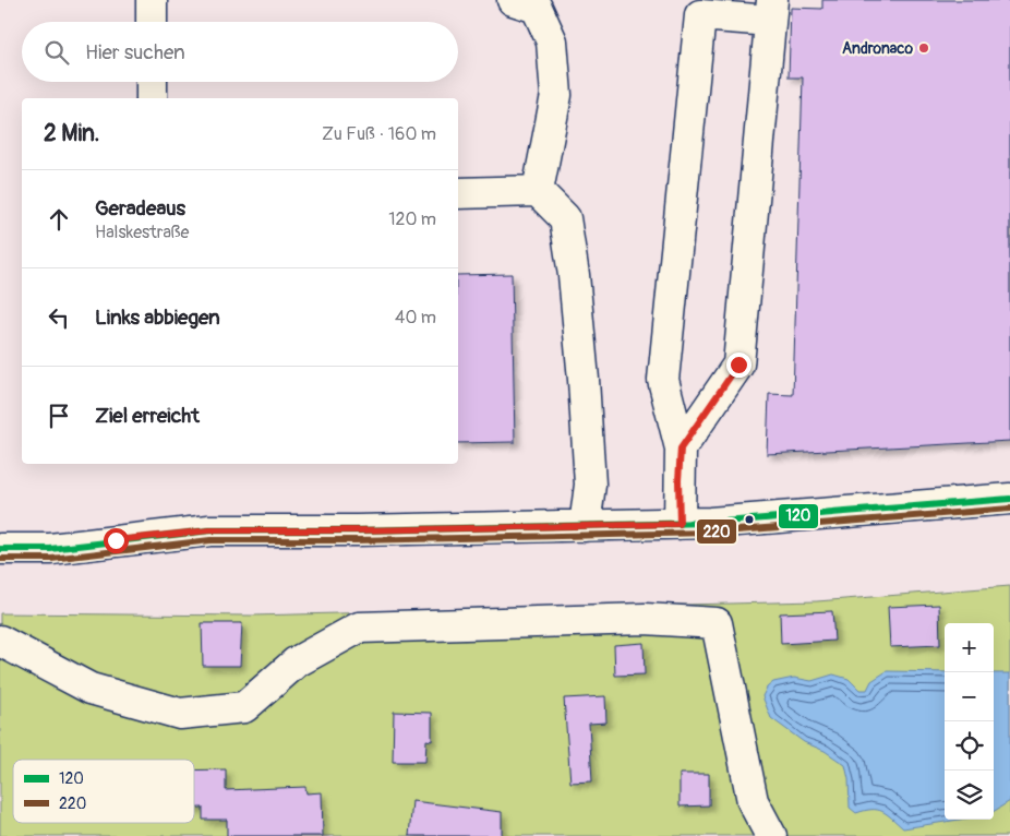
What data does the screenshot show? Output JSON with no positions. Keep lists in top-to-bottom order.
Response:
{
  "places": ["Andronaco"],
  "lines": ["transit line 120", "transit line 220"],
  "legend": ["120", "220"],
  "page": {
    "search": "Hier suchen",
    "heading": ["2 Min.", "Zu Fuß · 160 m"],
    "list": [
      ["Geradeaus", "Halskestraße", "120 m"],
      ["Links abbiegen", "40 m"],
      "Ziel erreicht"
    ],
    "map_buttons": ["+", "−"]
  }
}
